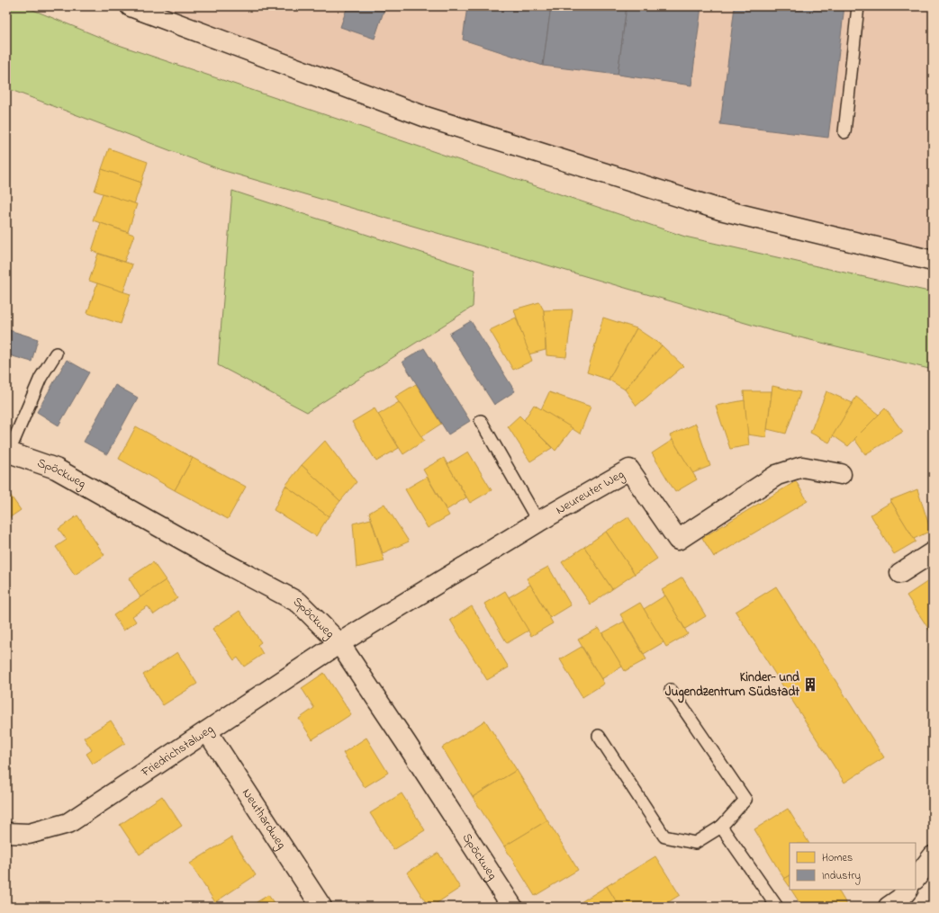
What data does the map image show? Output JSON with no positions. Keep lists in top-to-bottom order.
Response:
{
  "streets": {
    "street": [
      "Spöckweg",
      "Neureuter Weg",
      "Friedrichstalweg",
      "Neuthardweg"
    ]
  },
  "crossings": [
    ["Spöckweg", "Neureuter Weg"],
    ["Spöckweg", "Friedrichstalweg"],
    ["Neureuter Weg", "Friedrichstalweg"],
    ["Friedrichstalweg", "Neuthardweg"]
  ],
  "places": {
    "building": ["Kinder- und Jugendzentrum Südstadt"]
  },
  "legend": ["Homes", "Industry"]
}
